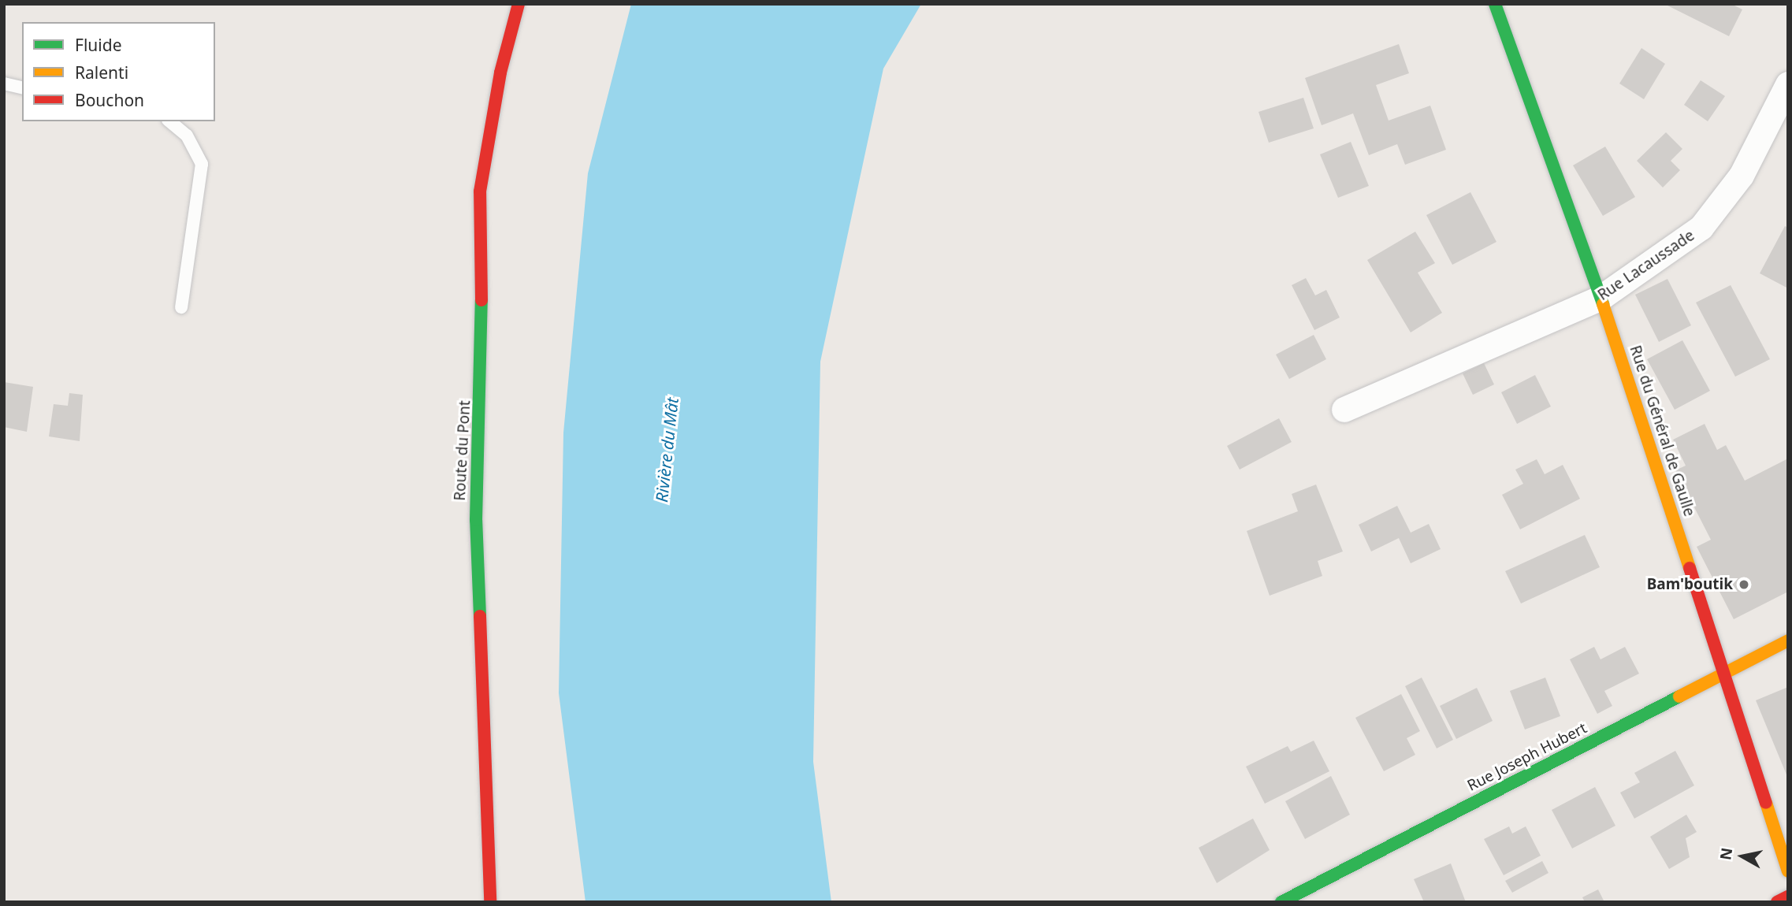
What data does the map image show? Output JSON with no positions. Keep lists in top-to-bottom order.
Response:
{
  "streets": {
    "street": [
      "Rue Lacaussade",
      "Rue du Général de Gaulle",
      "Route du Pont",
      "Rue Joseph Hubert"
    ]
  },
  "crossings": [
    ["Rue Lacaussade", "Rue du Général de Gaulle"],
    ["Rue du Général de Gaulle", "Rue Joseph Hubert"]
  ],
  "water": ["Rivière du Mât"],
  "places": ["Bam'boutik"],
  "legend": ["Fluide", "Ralenti", "Bouchon"],
  "north": "left"
}
